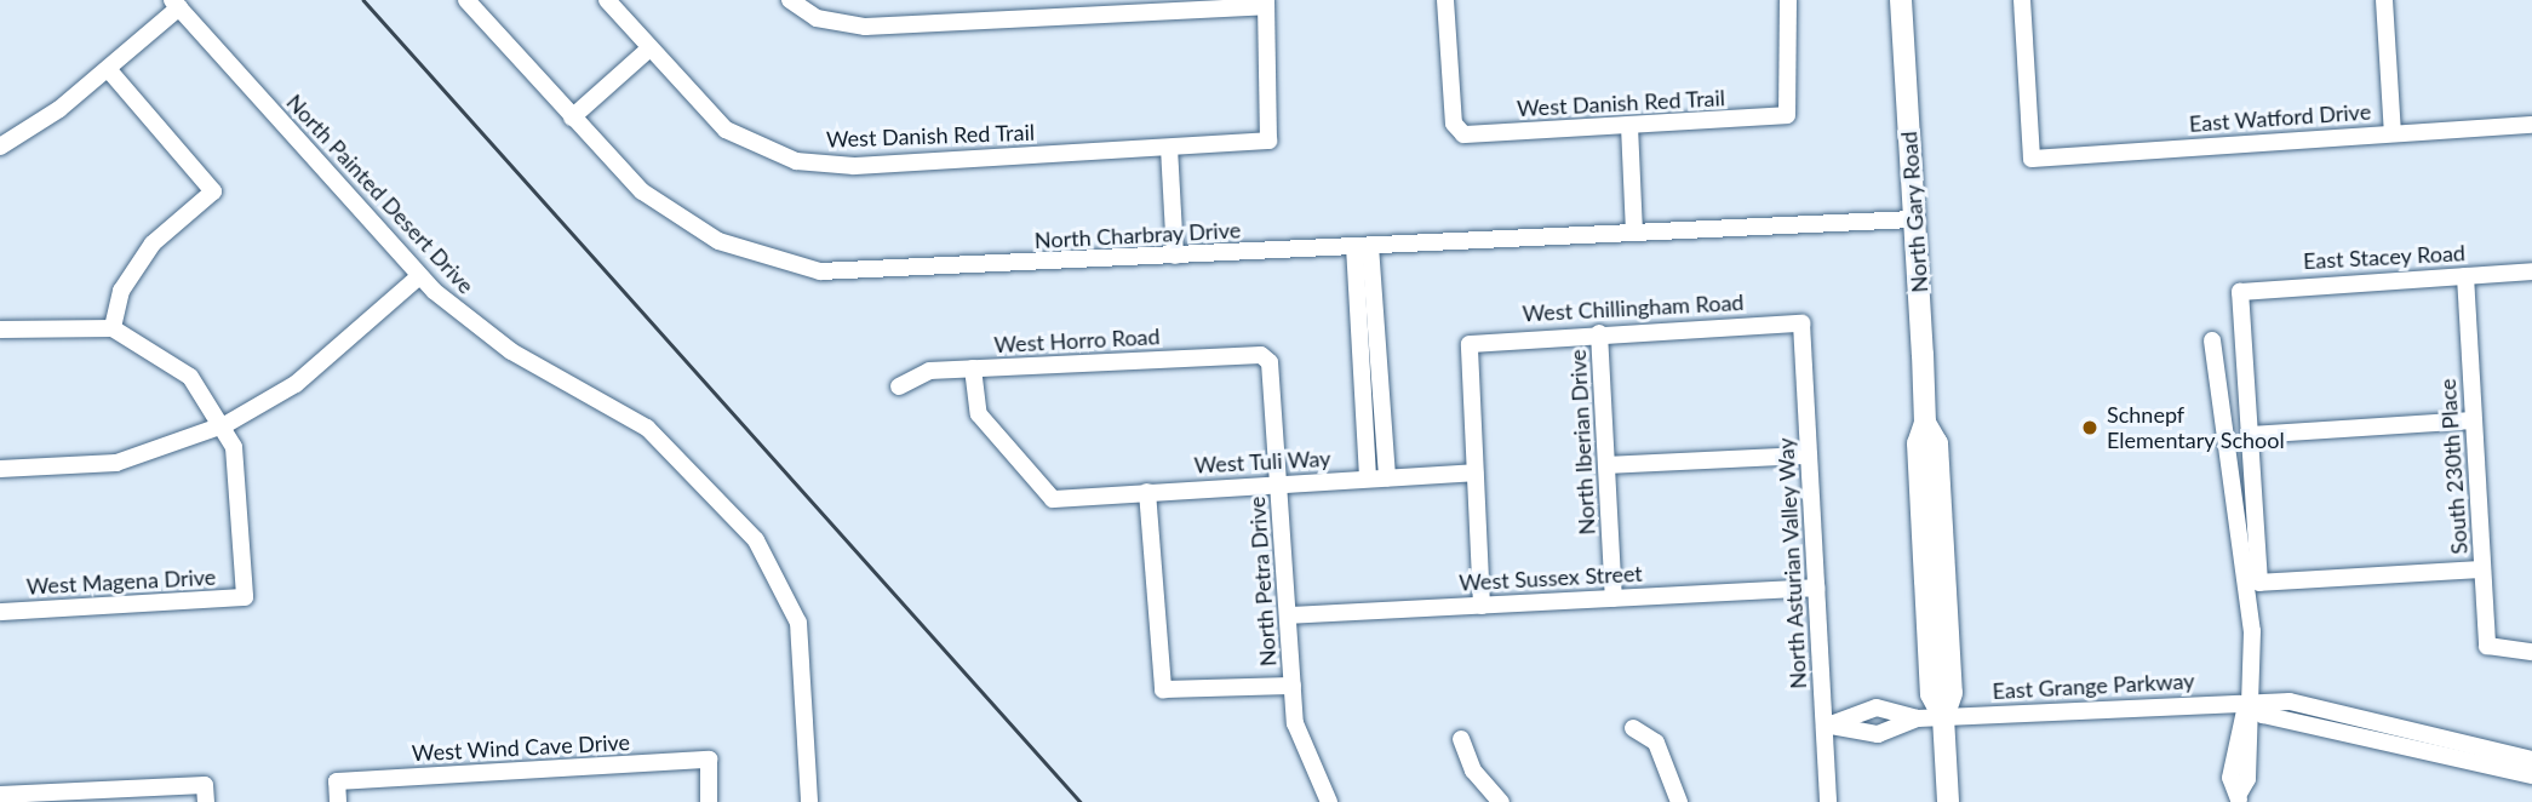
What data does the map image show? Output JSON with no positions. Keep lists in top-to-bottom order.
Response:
{
  "streets": {
    "main road": ["North Gary Road"],
    "street": [
      "West Danish Red Trail",
      "East Watford Drive",
      "North Painted Desert Drive",
      "North Charbray Drive",
      "East Stacey Road",
      "West Chillingham Road",
      "West Horro Road",
      "North Iberian Drive",
      "West Tuli Way",
      "South 230th Place",
      "North Asturian Valley Way",
      "West Sussex Street",
      "West Magena Drive",
      "North Petra Drive",
      "East Grange Parkway",
      "West Wind Cave Drive"
    ]
  },
  "crossings": [
    ["North Gary Road", "North Charbray Drive"],
    ["North Gary Road", "East Grange Parkway"],
    ["East Stacey Road", "South 230th Place"],
    ["West Chillingham Road", "North Iberian Drive"],
    ["West Chillingham Road", "West Tuli Way"],
    ["West Chillingham Road", "North Asturian Valley Way"],
    ["West Horro Road", "West Tuli Way"],
    ["West Horro Road", "North Petra Drive"],
    ["North Iberian Drive", "West Sussex Street"],
    ["West Tuli Way", "North Petra Drive"],
    ["North Asturian Valley Way", "West Sussex Street"],
    ["West Sussex Street", "North Petra Drive"]
  ],
  "places": ["Schnepf Elementary School"]
}
